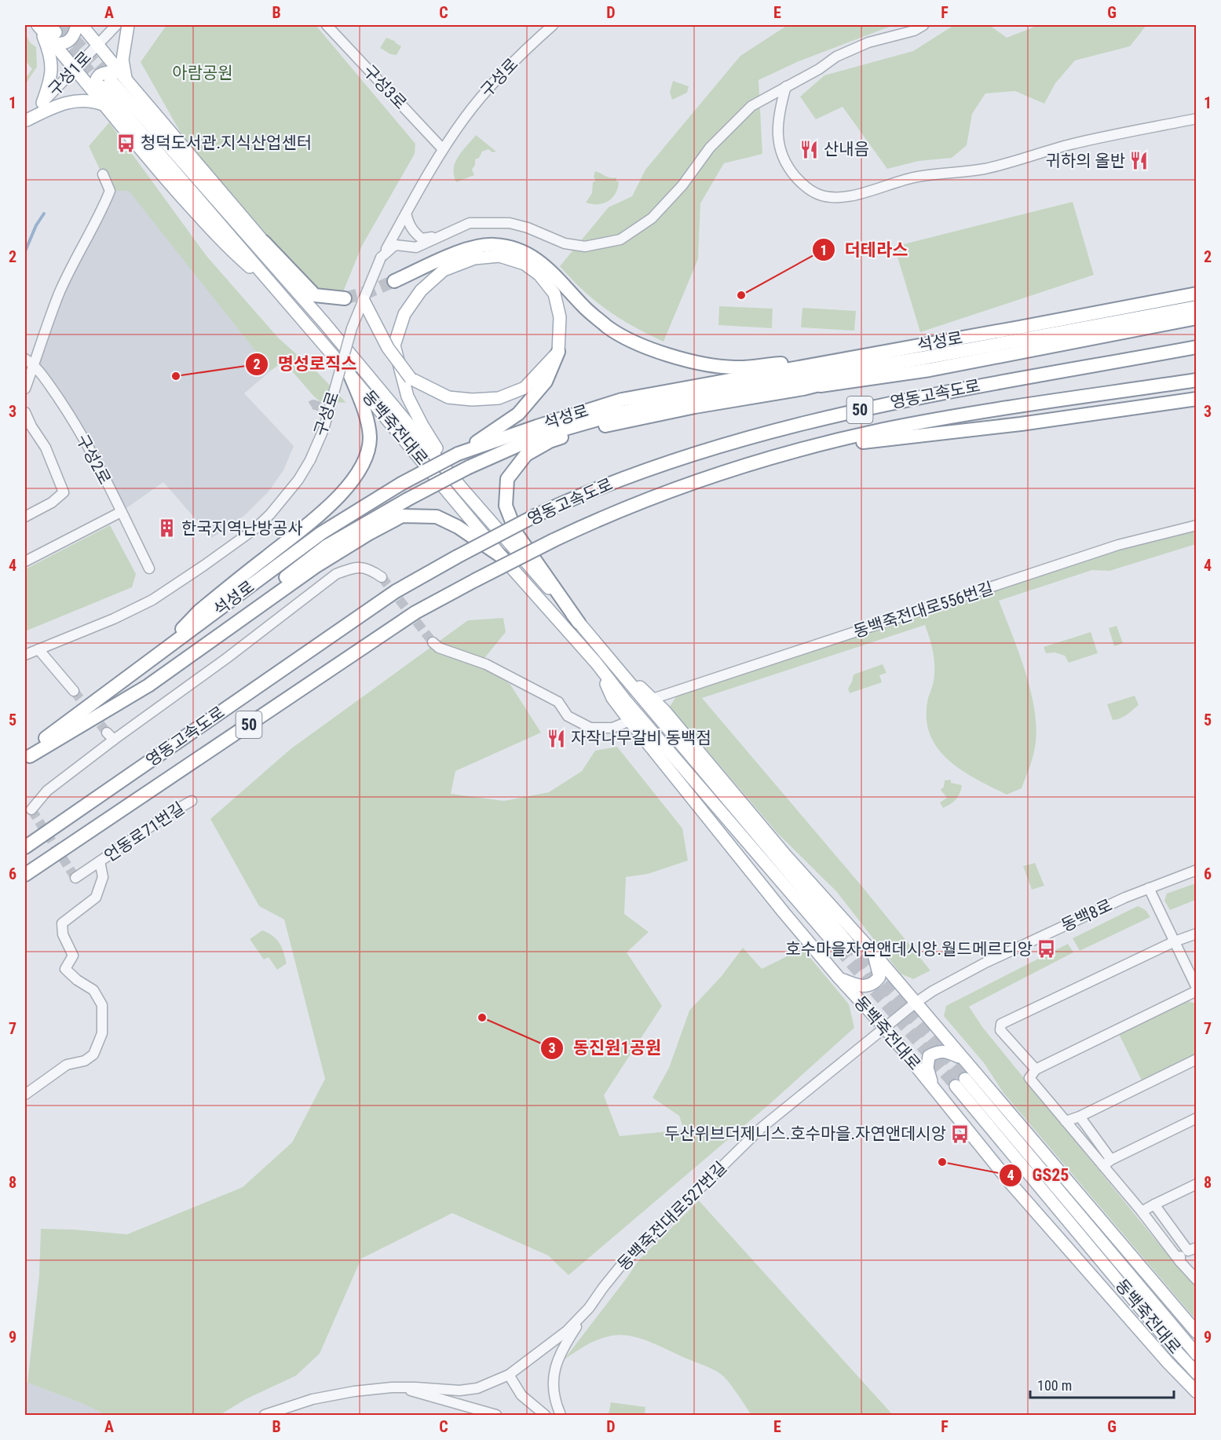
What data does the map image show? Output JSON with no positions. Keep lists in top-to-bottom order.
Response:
{
  "streets": {
    "highway": ["석성로", "영동고속도로", "50"],
    "main road": ["동백죽전대로"],
    "street": [
      "구성1로",
      "구성로",
      "구성3로",
      "구성2로",
      "동백죽전대로556번길",
      "언동로71번길",
      "동백8로",
      "동백죽전대로527번길"
    ]
  },
  "crossings": [
    ["구성로", "구성3로"],
    ["동백죽전대로", "동백죽전대로556번길"],
    ["동백죽전대로", "동백8로"],
    ["동백죽전대로", "동백죽전대로527번길"],
    ["동백8로", "동백죽전대로527번길"]
  ],
  "parks": ["아람공원"],
  "places": {
    "bus stop": ["청덕도서관.지식산업센터", "호수마을자연앤데시앙.월드메르디앙", "두산위브더제니스.호수마을.자연앤데시앙"],
    "restaurant": ["산내음", "귀하의 올반", "자작나무갈비 동백점"],
    "other": [
      "더테라스",
      "명성로직스",
      "동진원1공원",
      "GS25"
    ],
    "building": ["한국지역난방공사"]
  },
  "scale_bar": "100 m",
  "grid": {
    "columns": [
      "A",
      "B",
      "C",
      "D",
      "E",
      "F",
      "G"
    ],
    "rows": [
      "1",
      "2",
      "3",
      "4",
      "5",
      "6",
      "7",
      "8",
      "9"
    ]
  }
}
